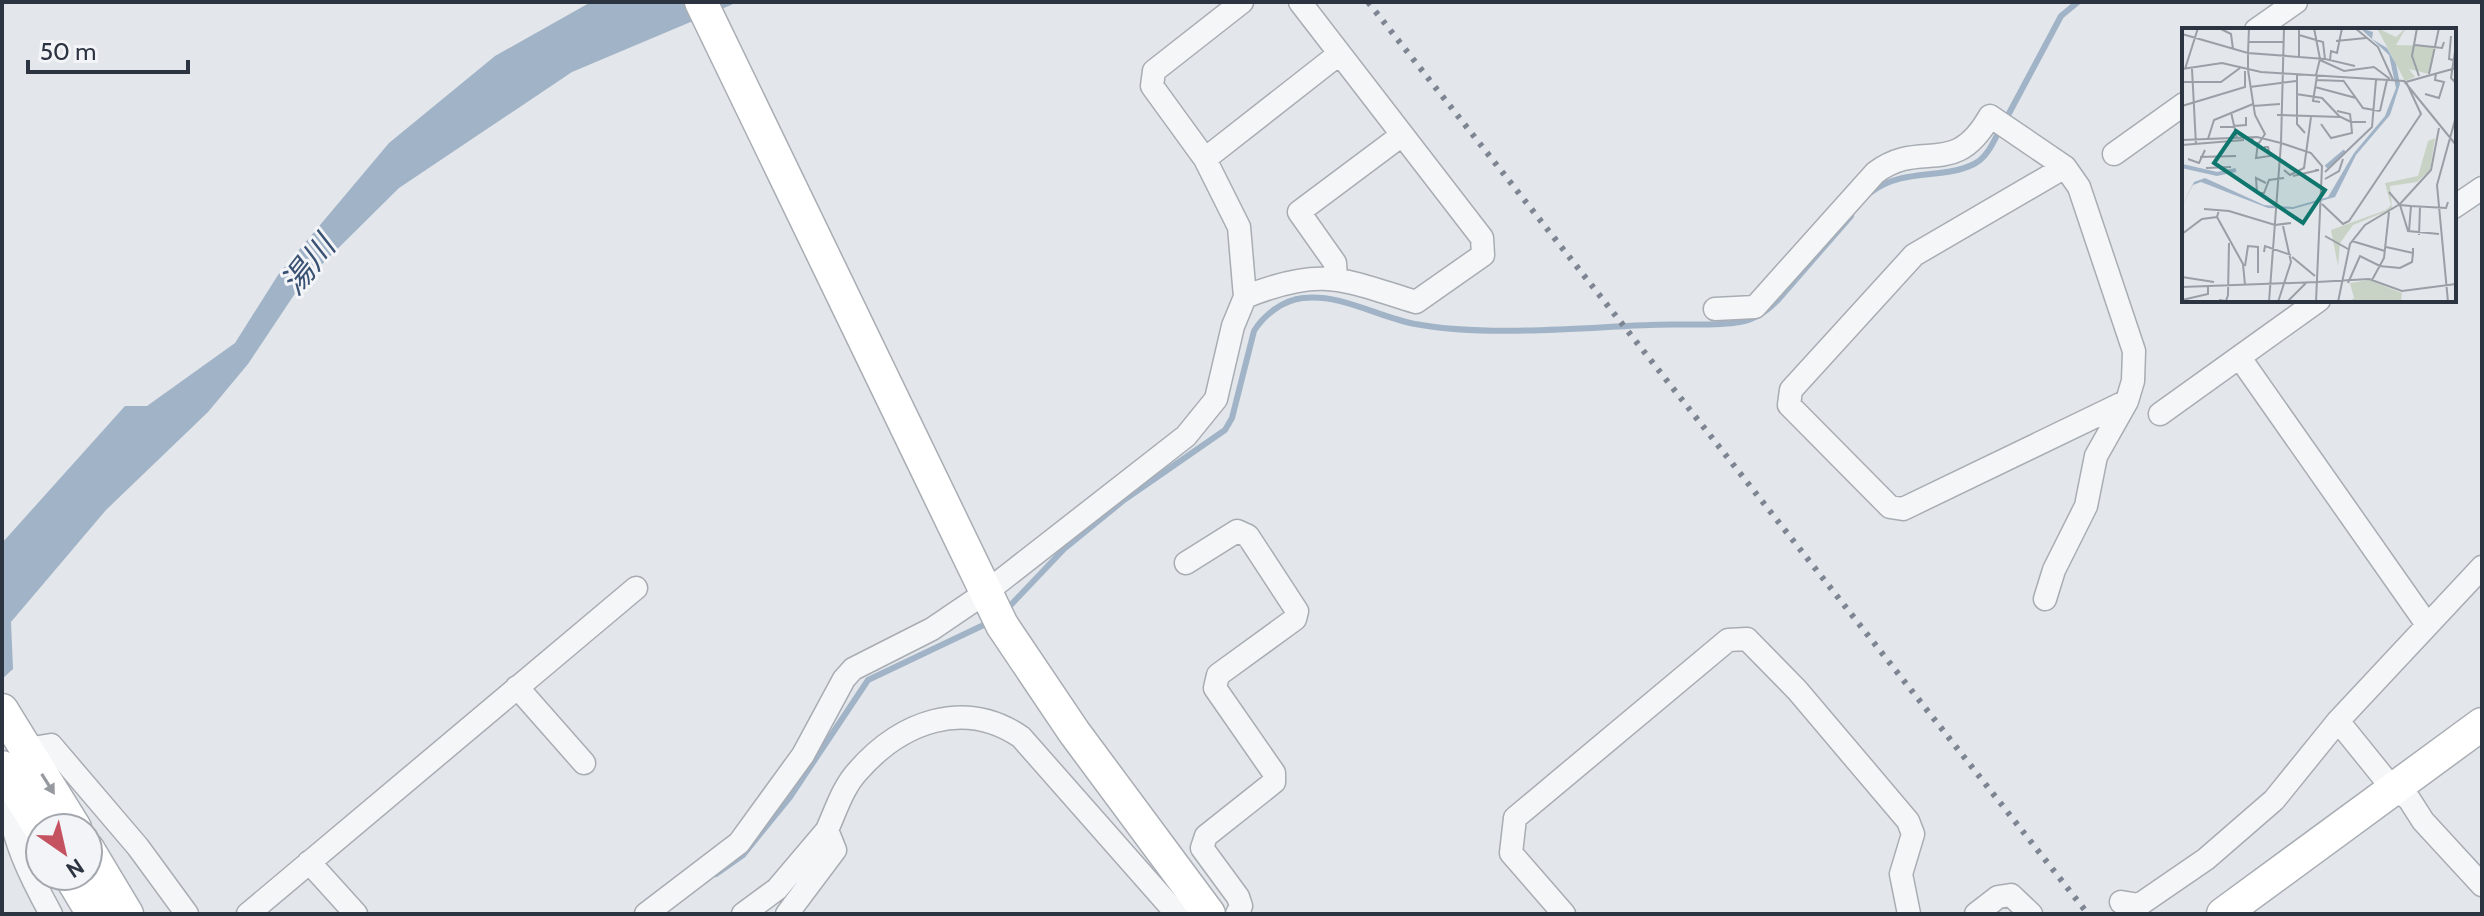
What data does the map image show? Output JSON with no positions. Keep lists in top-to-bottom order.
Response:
{
  "water": ["湯川"],
  "scale_bar": "50 m",
  "north": "bottom right"
}
